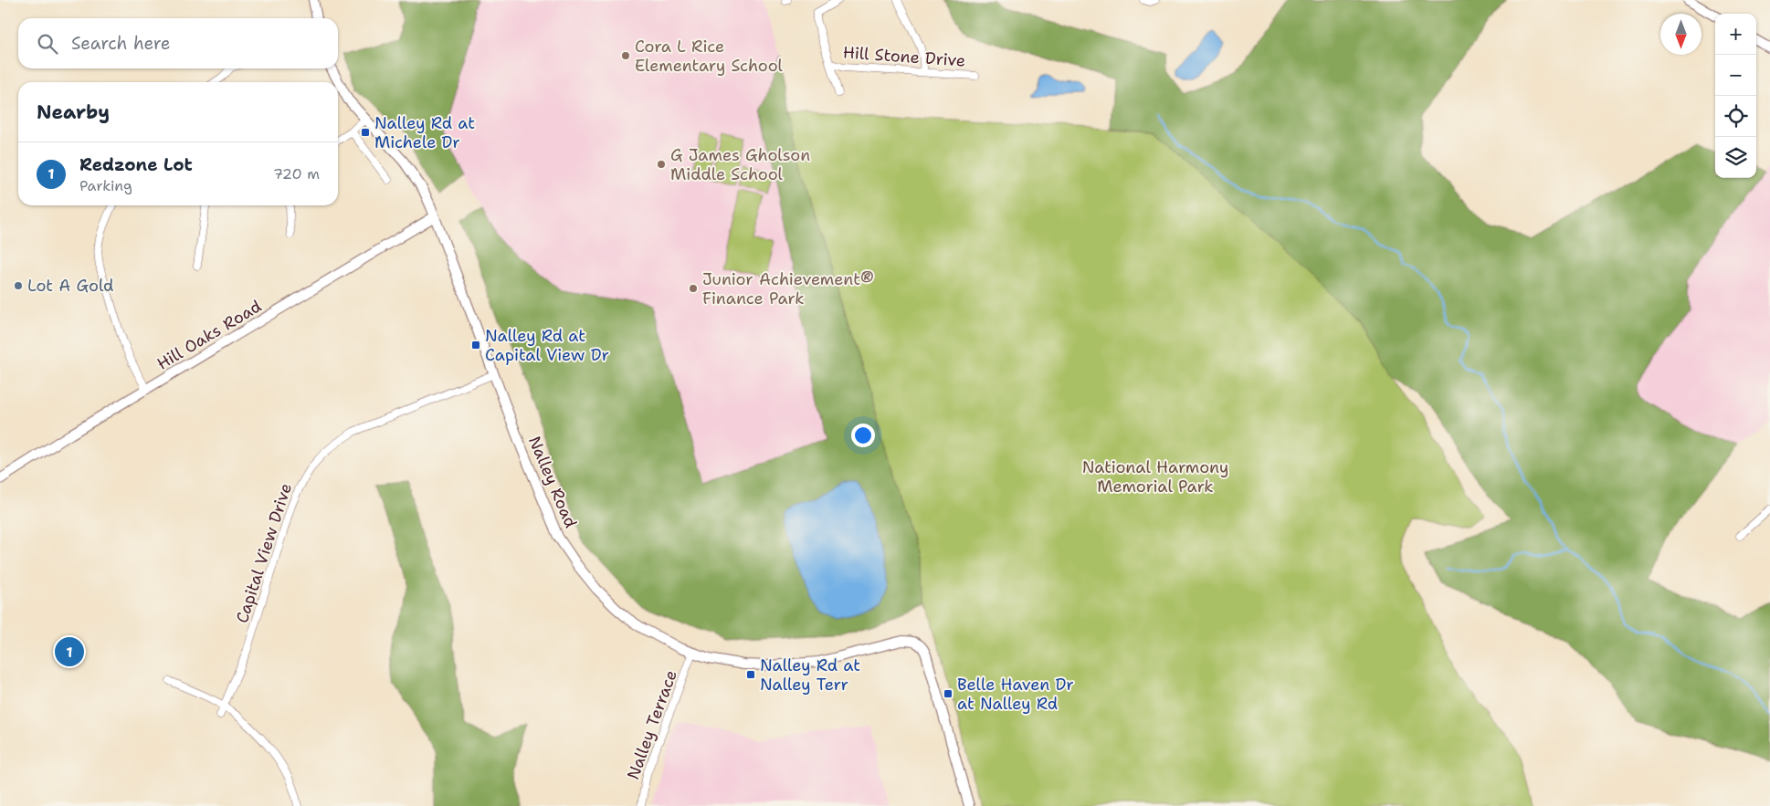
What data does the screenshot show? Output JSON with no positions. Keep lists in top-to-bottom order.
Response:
{
  "streets": {
    "street": [
      "Hill Stone Drive",
      "Hill Oaks Road",
      "Nalley Road",
      "Capital View Drive",
      "Nalley Terrace"
    ]
  },
  "crossings": [
    ["Hill Oaks Road", "Nalley Road"],
    ["Nalley Road", "Capital View Drive"],
    ["Nalley Road", "Nalley Terrace"]
  ],
  "parks": ["National Harmony Memorial Park"],
  "places": {
    "other": [
      "Cora L Rice Elementary School",
      "G James Gholson Middle School",
      "Lot A Gold",
      "Junior Achievement® Finance Park"
    ],
    "transit": [
      "Nalley Rd at Michele Dr",
      "Nalley Rd at Capital View Dr",
      "Nalley Rd at Nalley Terr",
      "Belle Haven Dr at Nalley Rd"
    ]
  },
  "north": "bottom",
  "page": {
    "map_buttons": ["+", "−"],
    "search": "Search here",
    "heading": "Nearby",
    "list": [
      {
        "mark": "1",
        "name": "Redzone Lot",
        "note": "Parking",
        "value": "720 m"
      }
    ],
    "pins": "1"
  }
}
